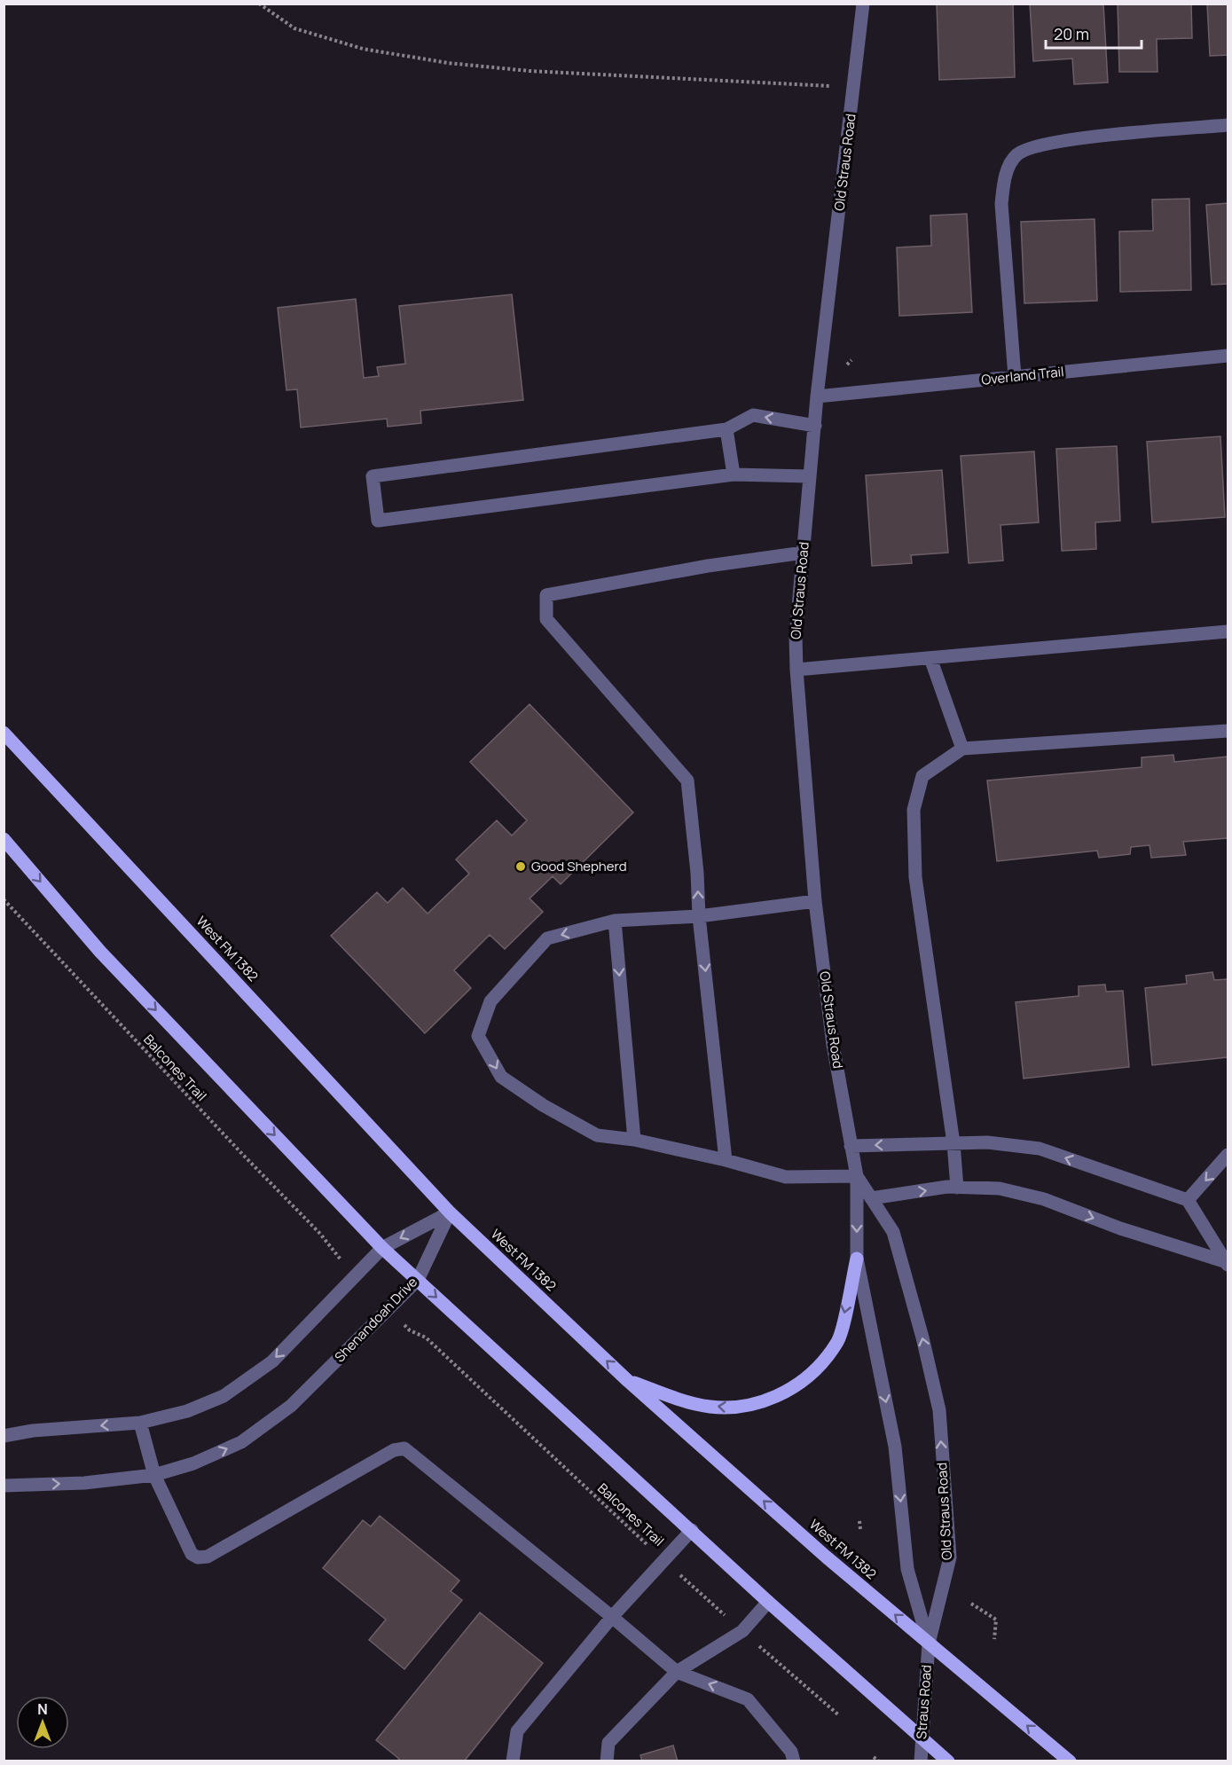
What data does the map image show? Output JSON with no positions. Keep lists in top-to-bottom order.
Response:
{
  "streets": {
    "main road": ["West FM 1382"],
    "street": [
      "Old Straus Road",
      "Overland Trail",
      "Shenandoah Drive",
      "Straus Road"
    ],
    "path": ["Balcones Trail"]
  },
  "crossings": [
    ["Old Straus Road", "Overland Trail"],
    ["Old Straus Road", "West FM 1382"],
    ["Old Straus Road", "Straus Road"],
    ["West FM 1382", "Shenandoah Drive"],
    ["West FM 1382", "Straus Road"]
  ],
  "places": ["Good Shepherd"],
  "scale_bar": "20 m",
  "north": "top"
}
